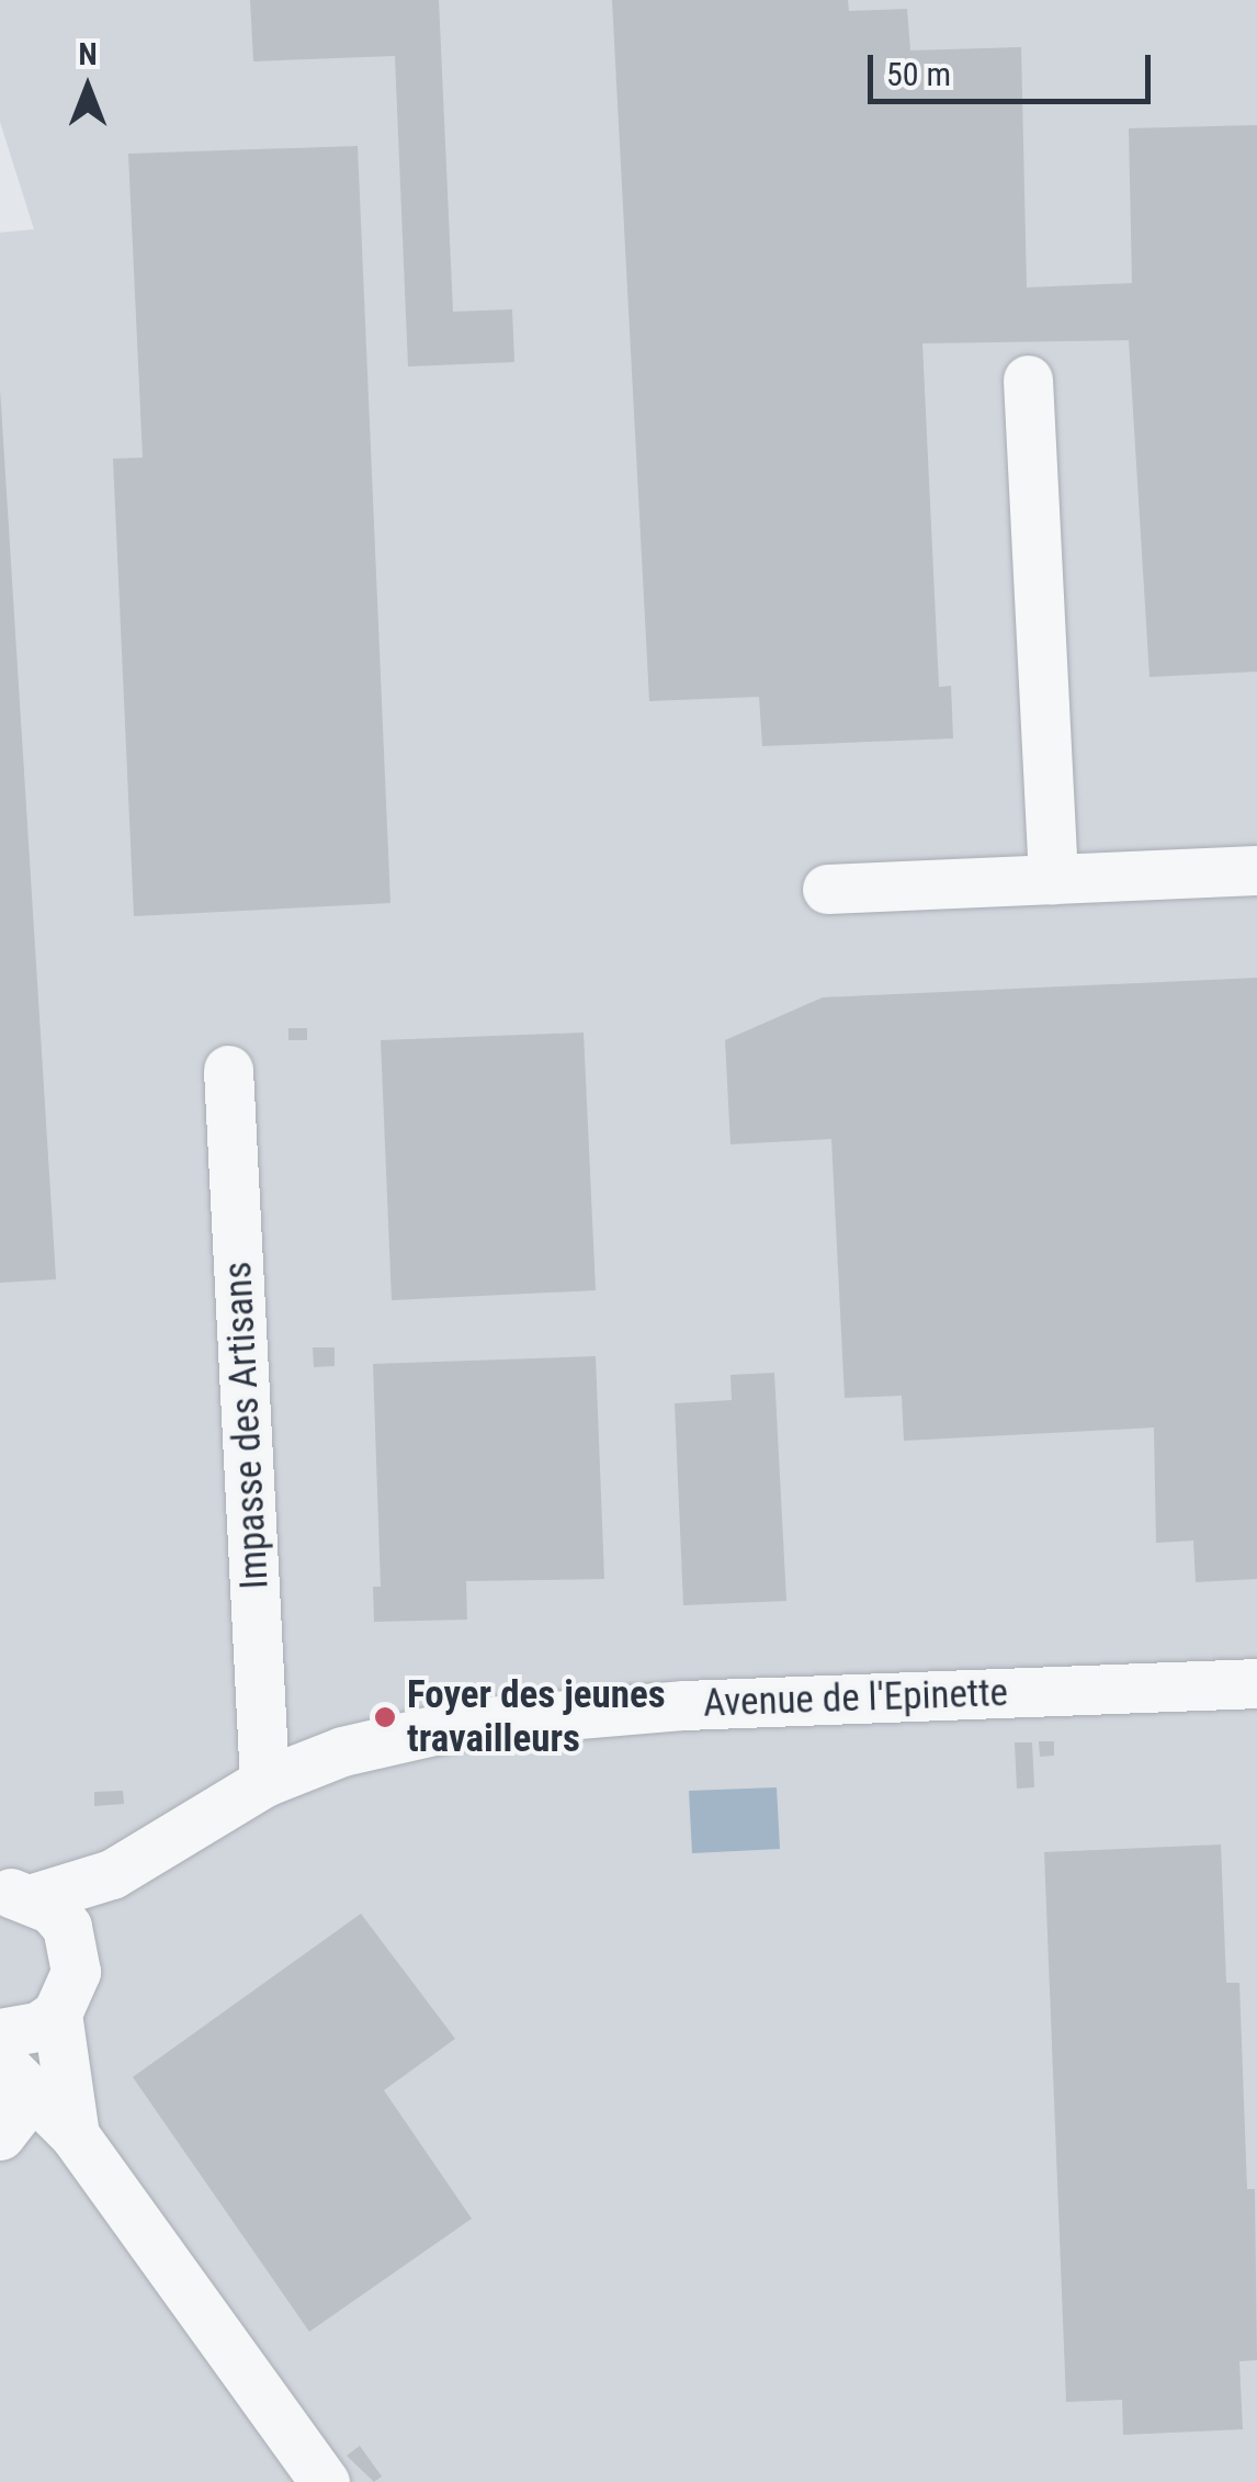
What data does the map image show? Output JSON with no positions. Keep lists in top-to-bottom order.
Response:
{
  "streets": {
    "street": ["Impasse des Artisans", "Avenue de l'Epinette"]
  },
  "crossings": [
    ["Impasse des Artisans", "Avenue de l'Epinette"]
  ],
  "places": ["Foyer des jeunes travailleurs"],
  "scale_bar": "50 m",
  "north": "top"
}
